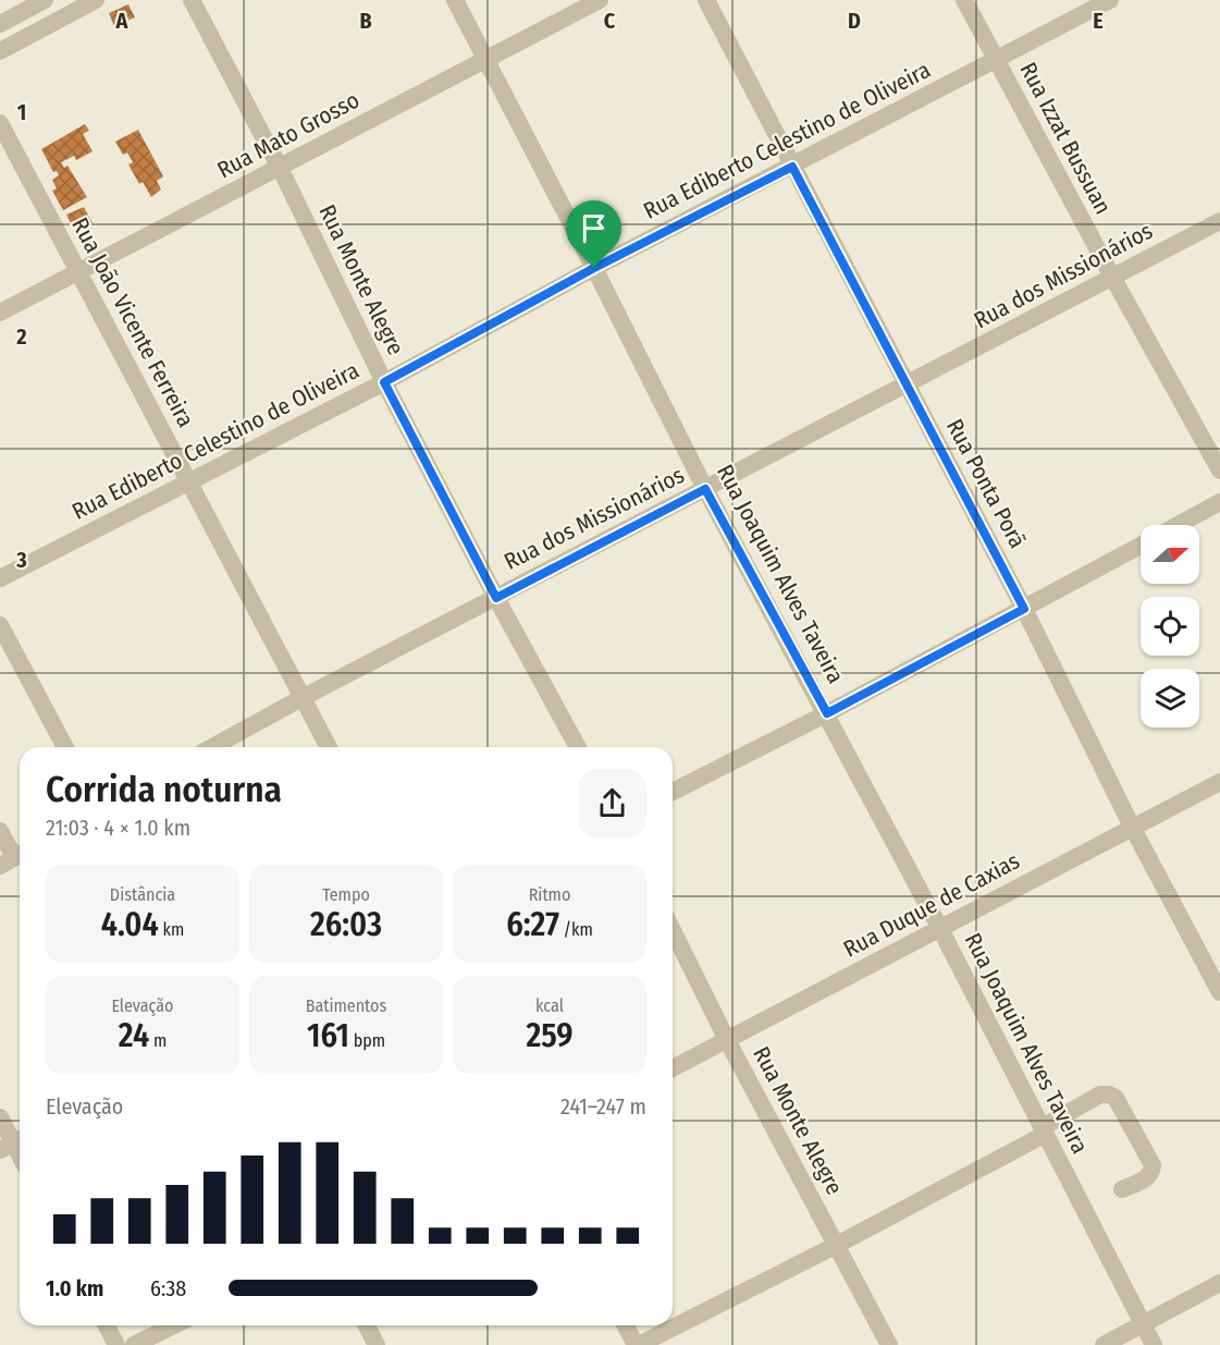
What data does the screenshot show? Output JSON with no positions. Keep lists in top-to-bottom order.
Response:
{
  "streets": {
    "street": [
      "Rua Mato Grosso",
      "Rua Izzat Bussuan",
      "Rua Ediberto Celestino de Oliveira",
      "Rua dos Missionários",
      "Rua Monte Alegre",
      "Rua João Vicente Ferreira",
      "Rua Ponta Porã",
      "Rua Joaquim Alves Taveira",
      "Rua Duque de Caxias"
    ]
  },
  "crossings": [
    ["Rua Mato Grosso", "Rua Monte Alegre"],
    ["Rua Mato Grosso", "Rua João Vicente Ferreira"],
    ["Rua Mato Grosso", "Rua Joaquim Alves Taveira"],
    ["Rua Izzat Bussuan", "Rua Ediberto Celestino de Oliveira"],
    ["Rua Izzat Bussuan", "Rua dos Missionários"],
    ["Rua Ediberto Celestino de Oliveira", "Rua Monte Alegre"],
    ["Rua Ediberto Celestino de Oliveira", "Rua João Vicente Ferreira"],
    ["Rua Ediberto Celestino de Oliveira", "Rua Ponta Porã"],
    ["Rua Ediberto Celestino de Oliveira", "Rua Joaquim Alves Taveira"],
    ["Rua dos Missionários", "Rua Monte Alegre"],
    ["Rua dos Missionários", "Rua João Vicente Ferreira"],
    ["Rua dos Missionários", "Rua Ponta Porã"],
    ["Rua dos Missionários", "Rua Joaquim Alves Taveira"],
    ["Rua Monte Alegre", "Rua Duque de Caxias"],
    ["Rua Ponta Porã", "Rua Duque de Caxias"],
    ["Rua Joaquim Alves Taveira", "Rua Duque de Caxias"]
  ],
  "north": "right",
  "page": {
    "heading": ["Corrida noturna", "21:03 · 4 × 1.0 km"],
    "stats": [
      ["Distância", "4.04 km"],
      ["Tempo", "26:03"],
      ["Ritmo", "6:27 /km"],
      ["Elevação", "24 m"],
      ["Batimentos", "161 bpm"],
      ["kcal", "259"]
    ],
    "chart": ["Elevação", "241–247 m"],
    "list": [
      {
        "name": "1.0 km",
        "note": "6:38"
      }
    ]
  },
  "grid": {
    "columns": [
      "A",
      "B",
      "C",
      "D",
      "E"
    ],
    "rows": ["1", "2", "3"]
  }
}
